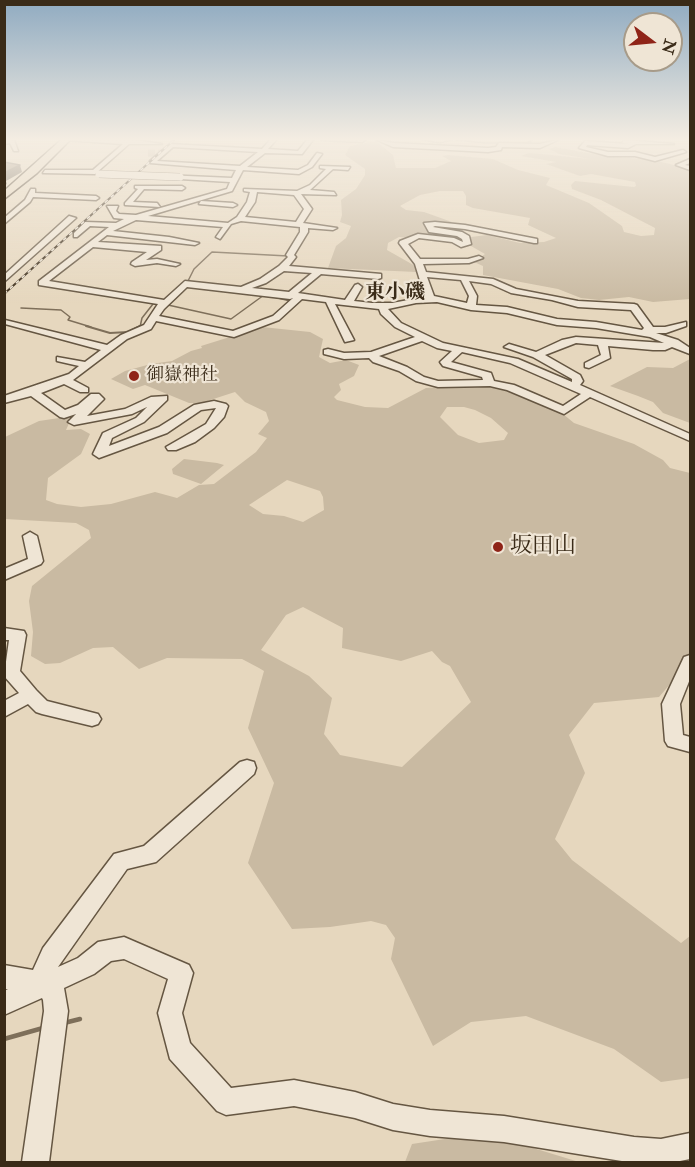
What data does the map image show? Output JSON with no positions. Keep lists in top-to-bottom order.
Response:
{
  "districts": ["東小磯"],
  "places": ["御嶽神社", "坂田山"],
  "north": "right"
}
